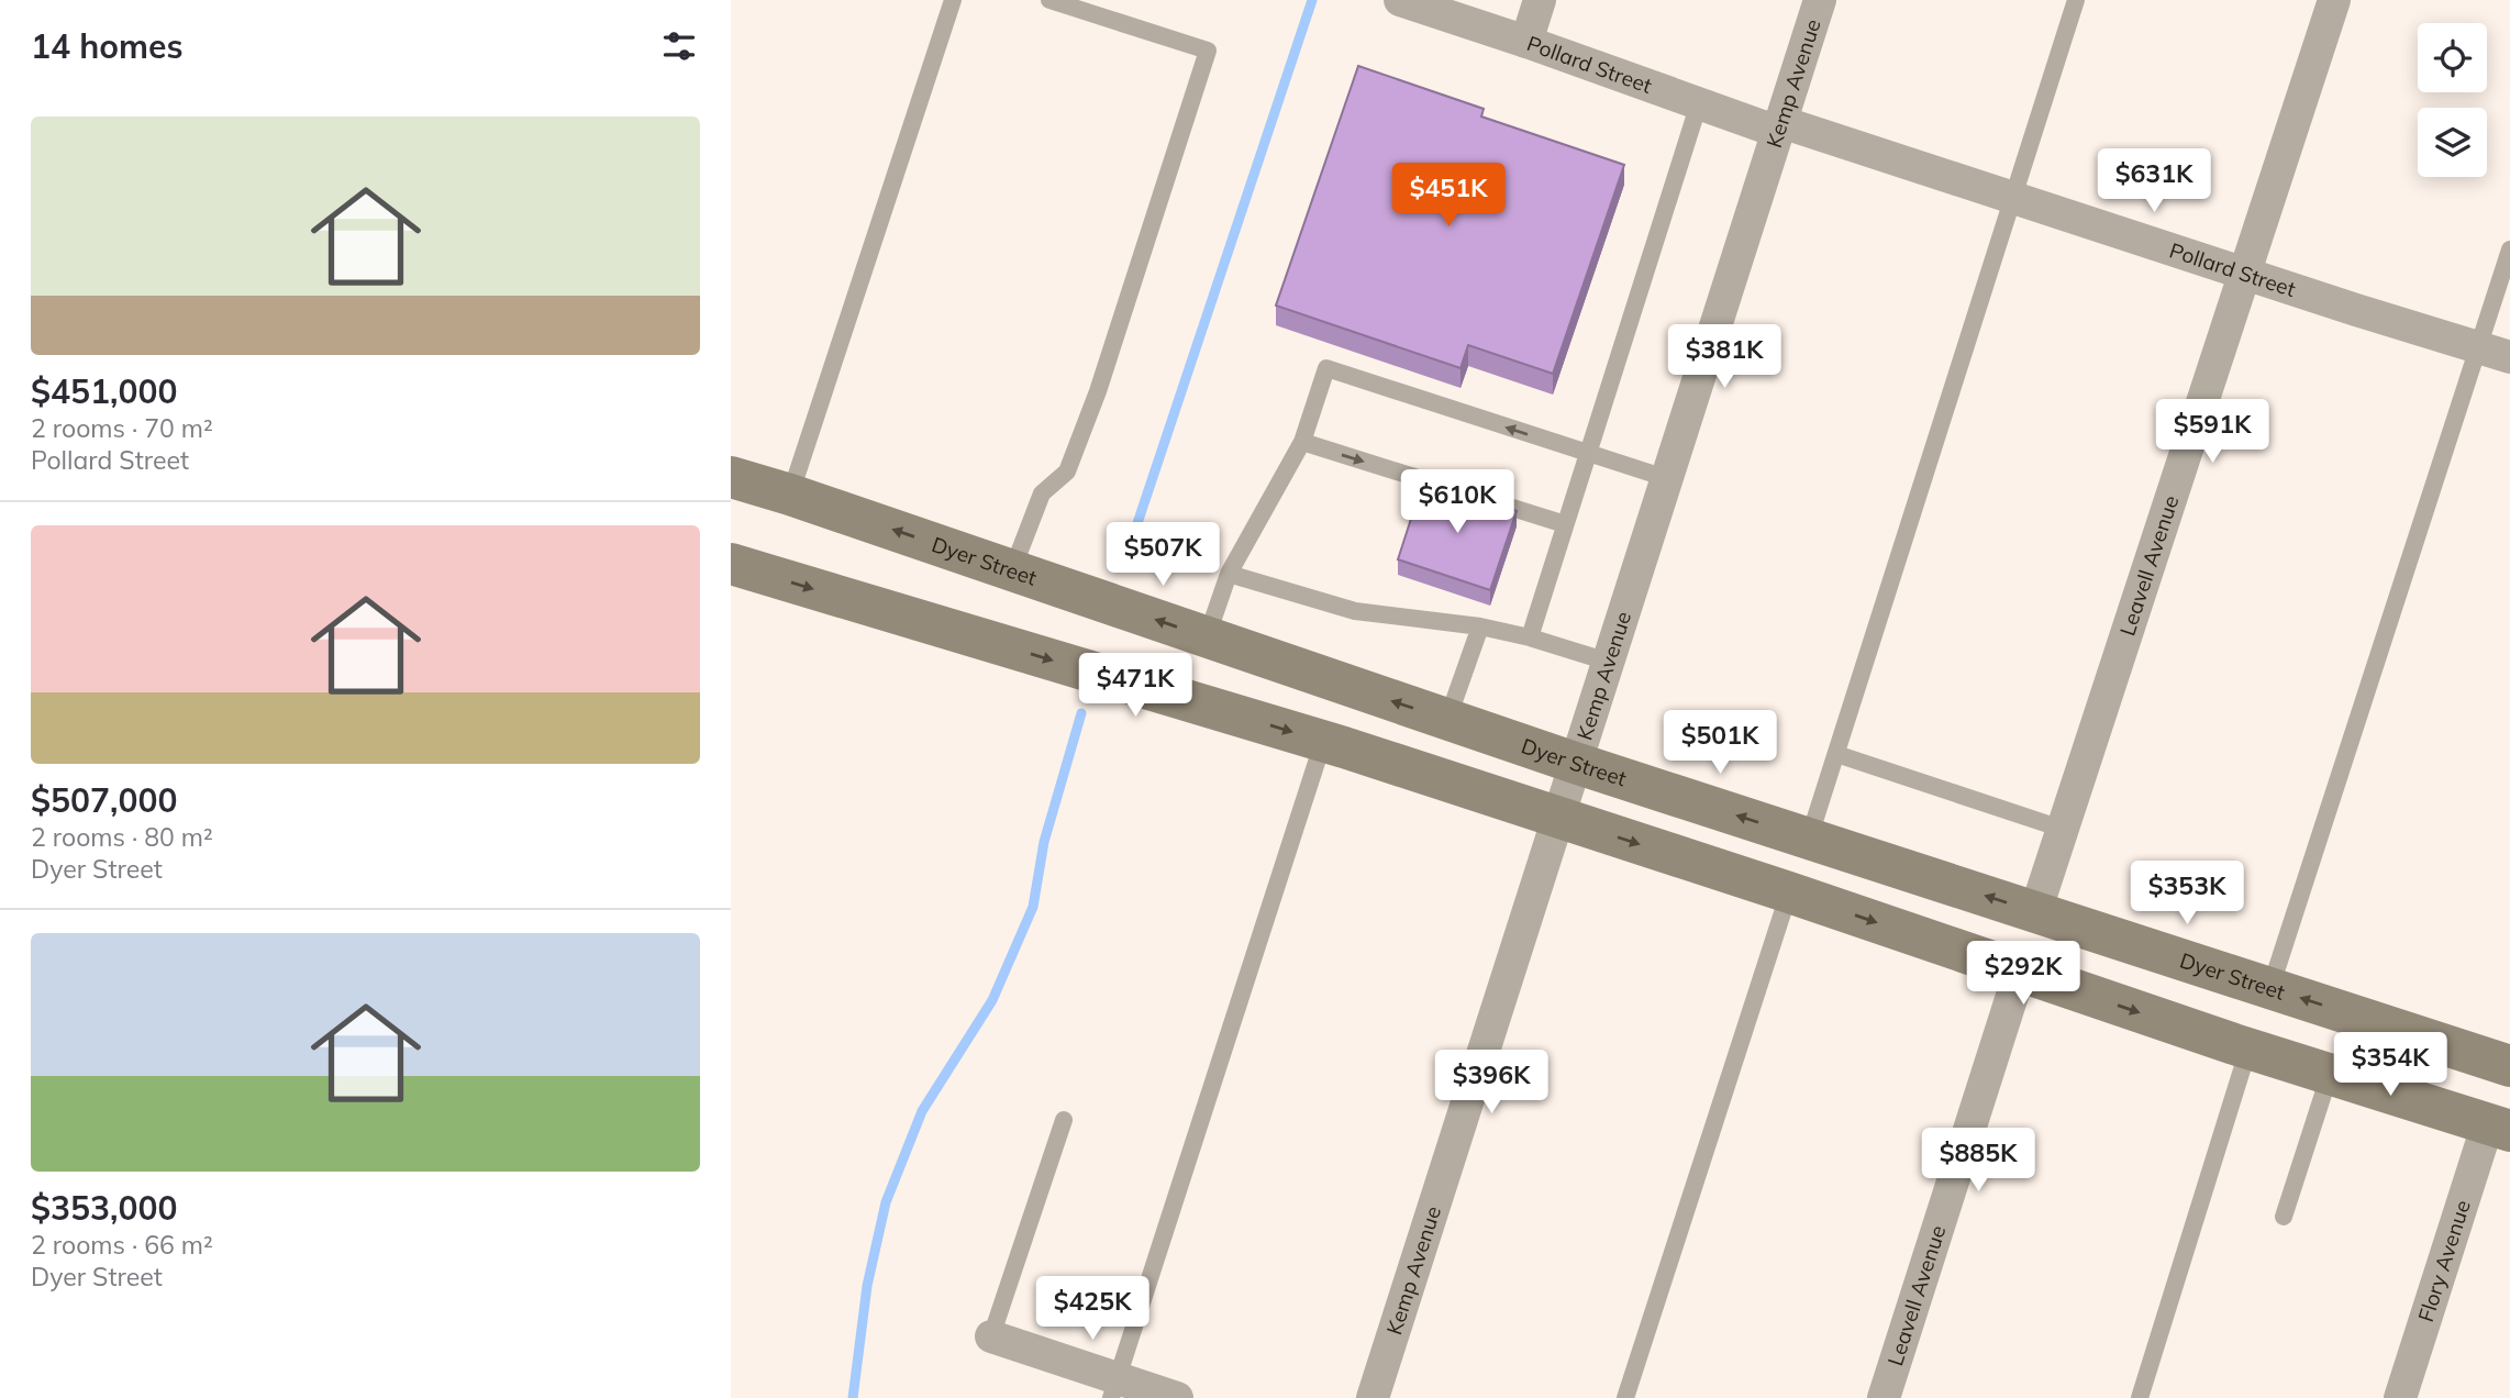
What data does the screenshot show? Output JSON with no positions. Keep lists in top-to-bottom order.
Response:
{
  "streets": {
    "main road": ["Dyer Street"],
    "street": [
      "Pollard Street",
      "Kemp Avenue",
      "Leavell Avenue",
      "Flory Avenue"
    ]
  },
  "crossings": [
    ["Pollard Street", "Kemp Avenue"],
    ["Pollard Street", "Leavell Avenue"],
    ["Kemp Avenue", "Dyer Street"],
    ["Dyer Street", "Leavell Avenue"]
  ],
  "page": {
    "heading": "14 homes",
    "list": [
      {
        "name": "$451,000",
        "note": "2 rooms · 70 m² · Pollard Street"
      },
      {
        "name": "$507,000",
        "note": "2 rooms · 80 m² · Dyer Street"
      },
      {
        "name": "$353,000",
        "note": "2 rooms · 66 m² · Dyer Street"
      }
    ],
    "price": [
      "$631K",
      "$451K",
      "$381K",
      "$591K",
      "$610K",
      "$507K",
      "$471K",
      "$501K",
      "$353K",
      "$292K",
      "$354K",
      "$396K",
      "$885K",
      "$425K"
    ]
  }
}
